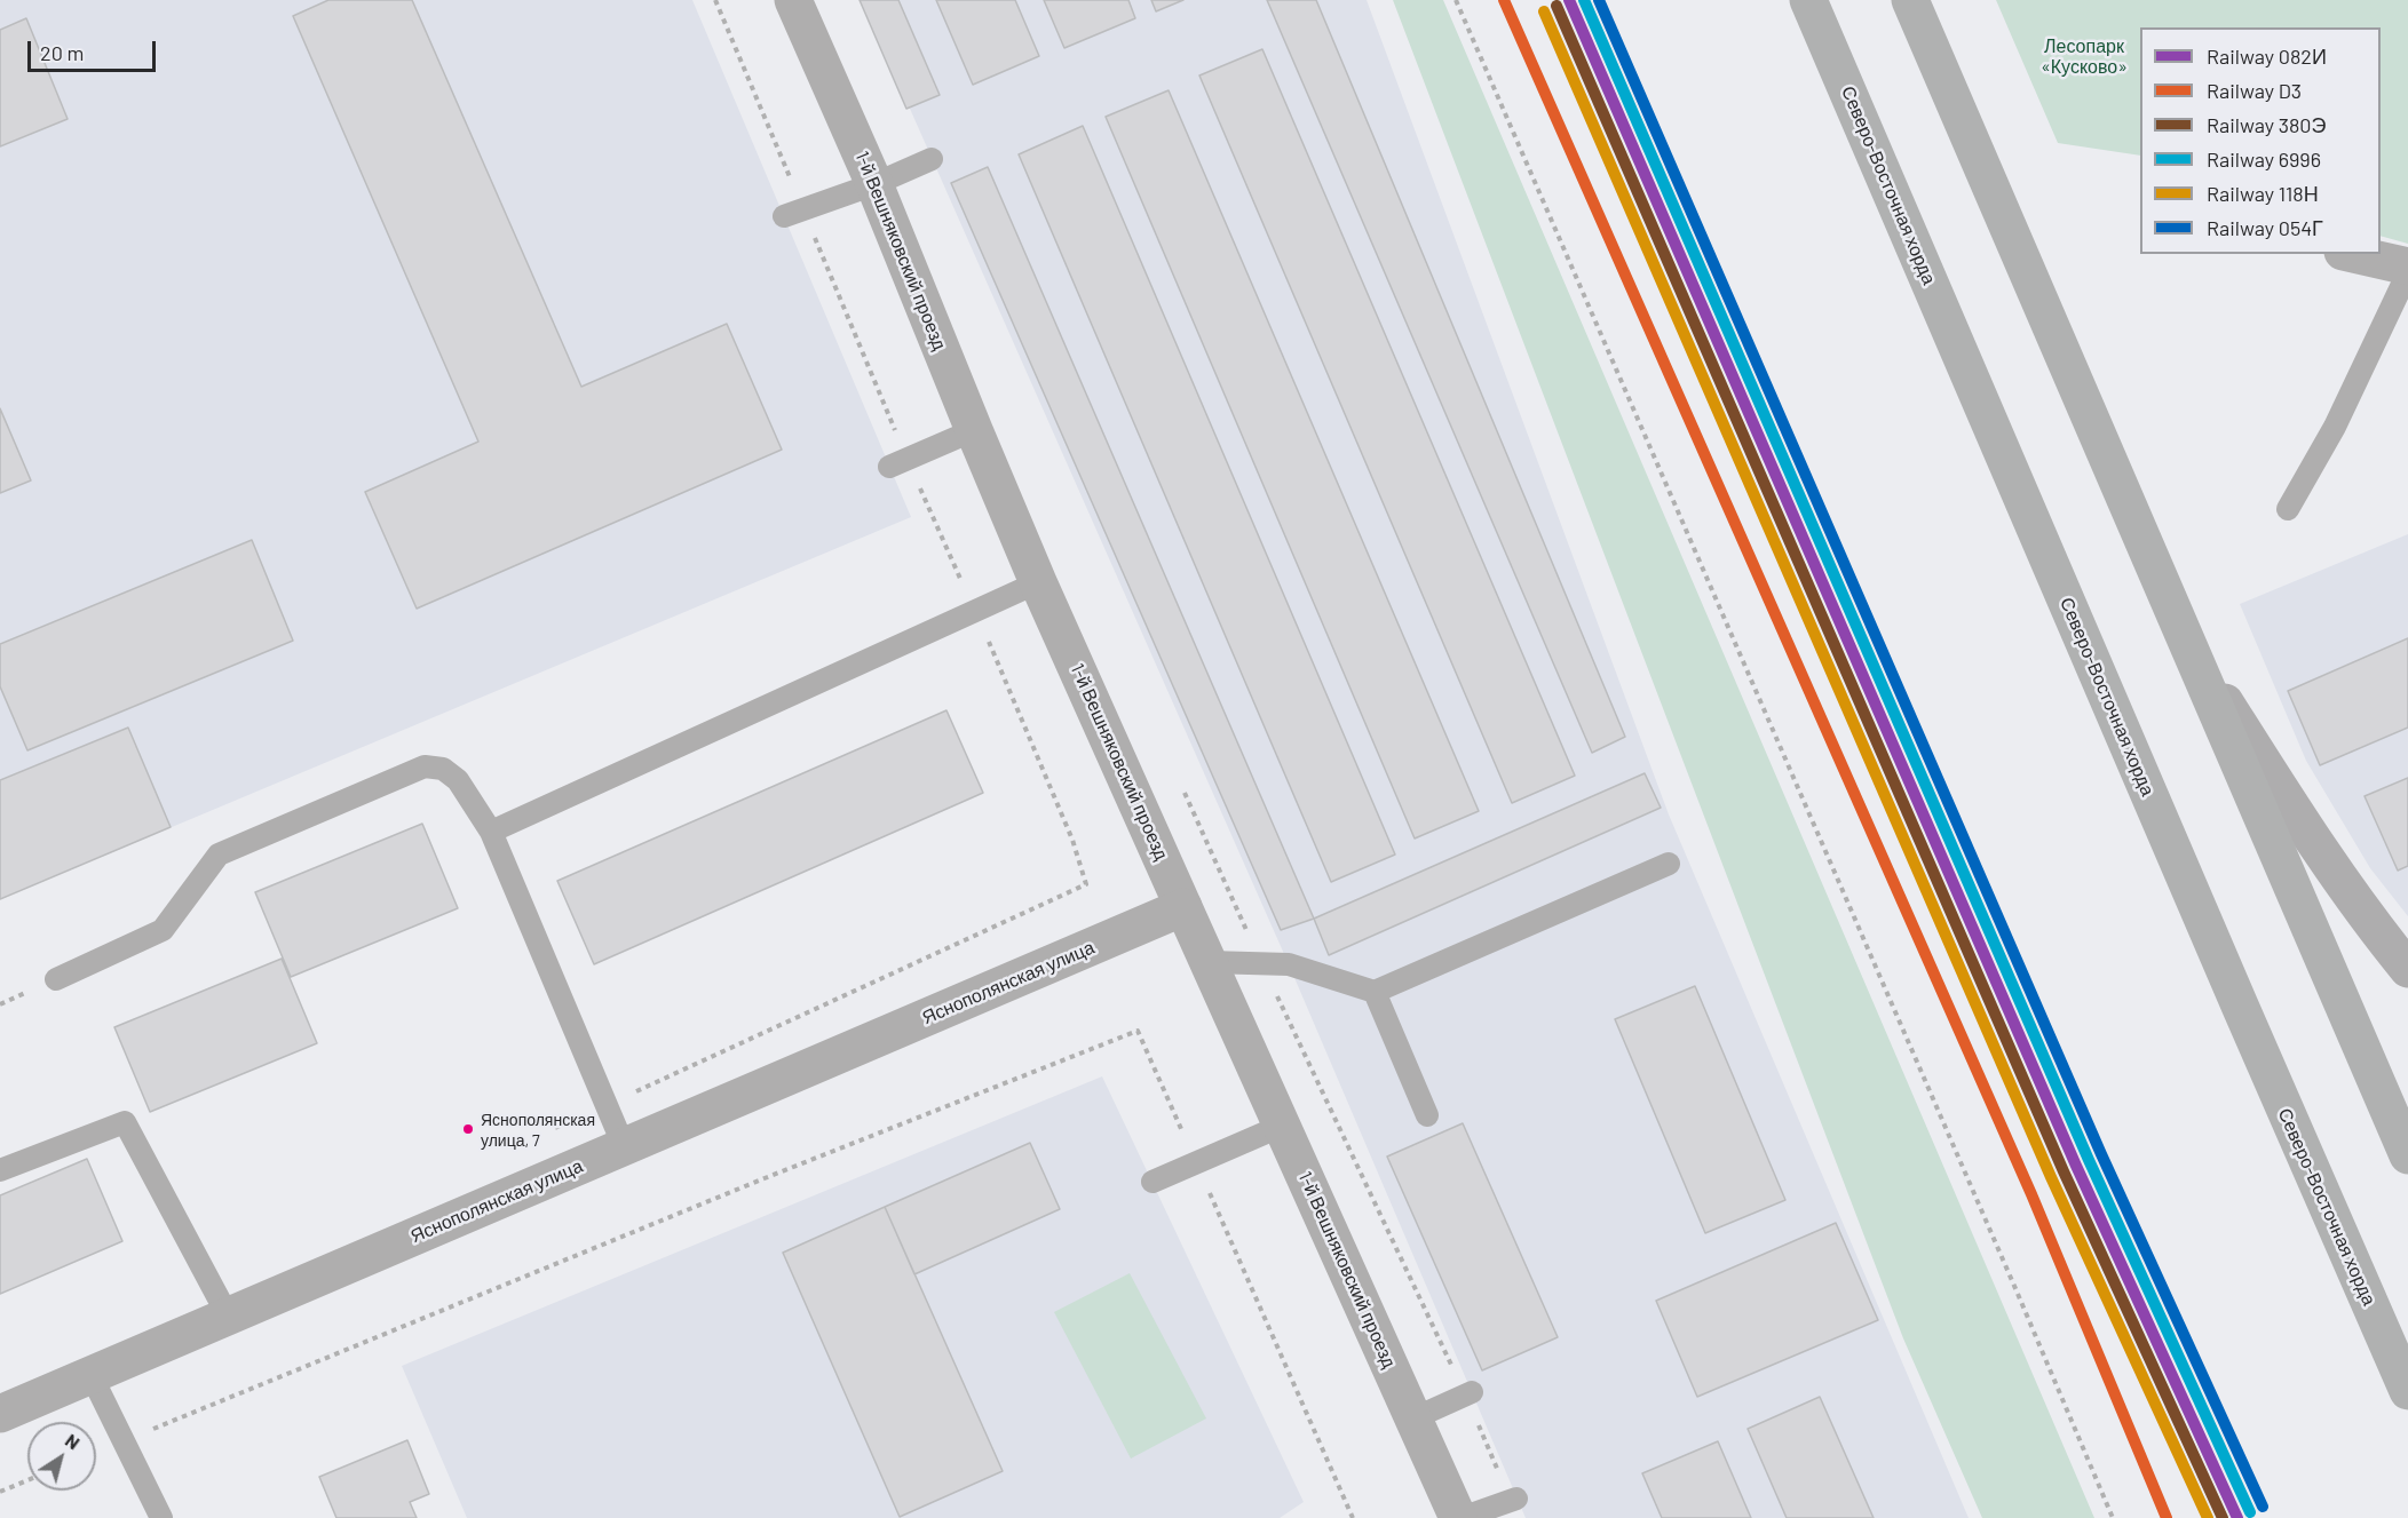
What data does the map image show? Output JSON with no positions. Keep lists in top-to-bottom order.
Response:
{
  "streets": {
    "main road": ["Северо-Восточная хорда"],
    "street": ["1-й Вешняковский проезд", "Яснополянская улица"]
  },
  "crossings": [
    ["1-й Вешняковский проезд", "Яснополянская улица"]
  ],
  "parks": ["Лесопарк «Кусково»"],
  "places": ["Яснополянская улица, 7"],
  "lines": [
    "rail line 082И",
    "rail line D3",
    "rail line 6996",
    "rail line 054Г",
    "rail line 380Э",
    "rail line 118Н"
  ],
  "legend": [
    "Railway 082И",
    "Railway D3",
    "Railway 380Э",
    "Railway 6996",
    "Railway 118Н",
    "Railway 054Г"
  ],
  "scale_bar": "20 m",
  "north": "top right"
}
